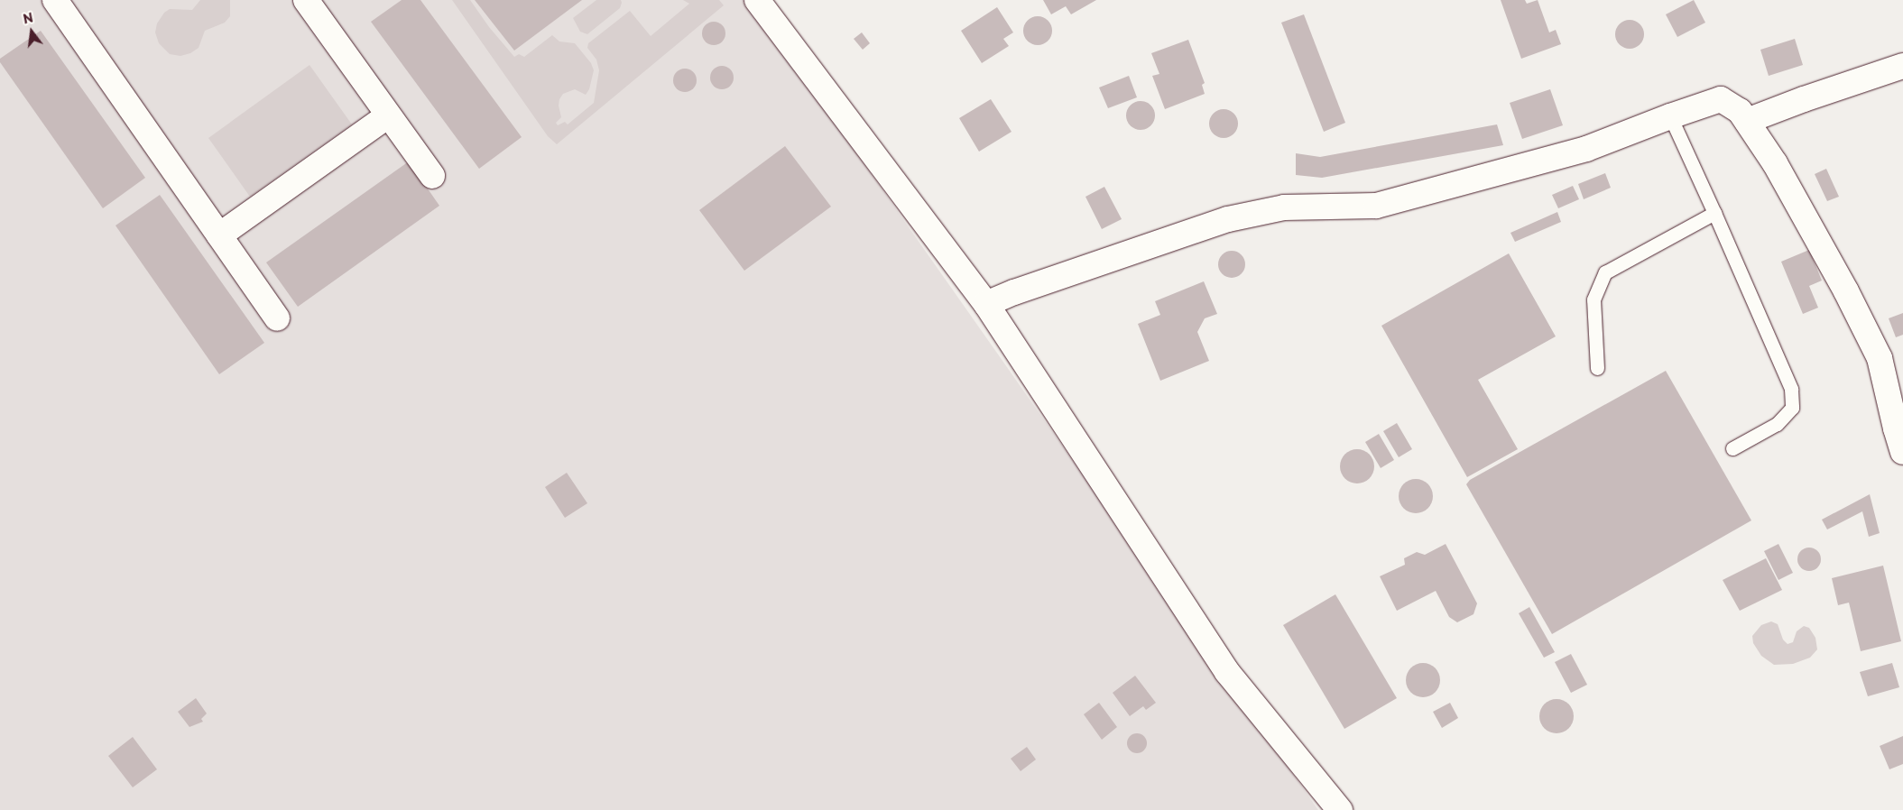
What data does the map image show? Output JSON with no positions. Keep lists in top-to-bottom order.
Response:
{
  "north": "top"
}
